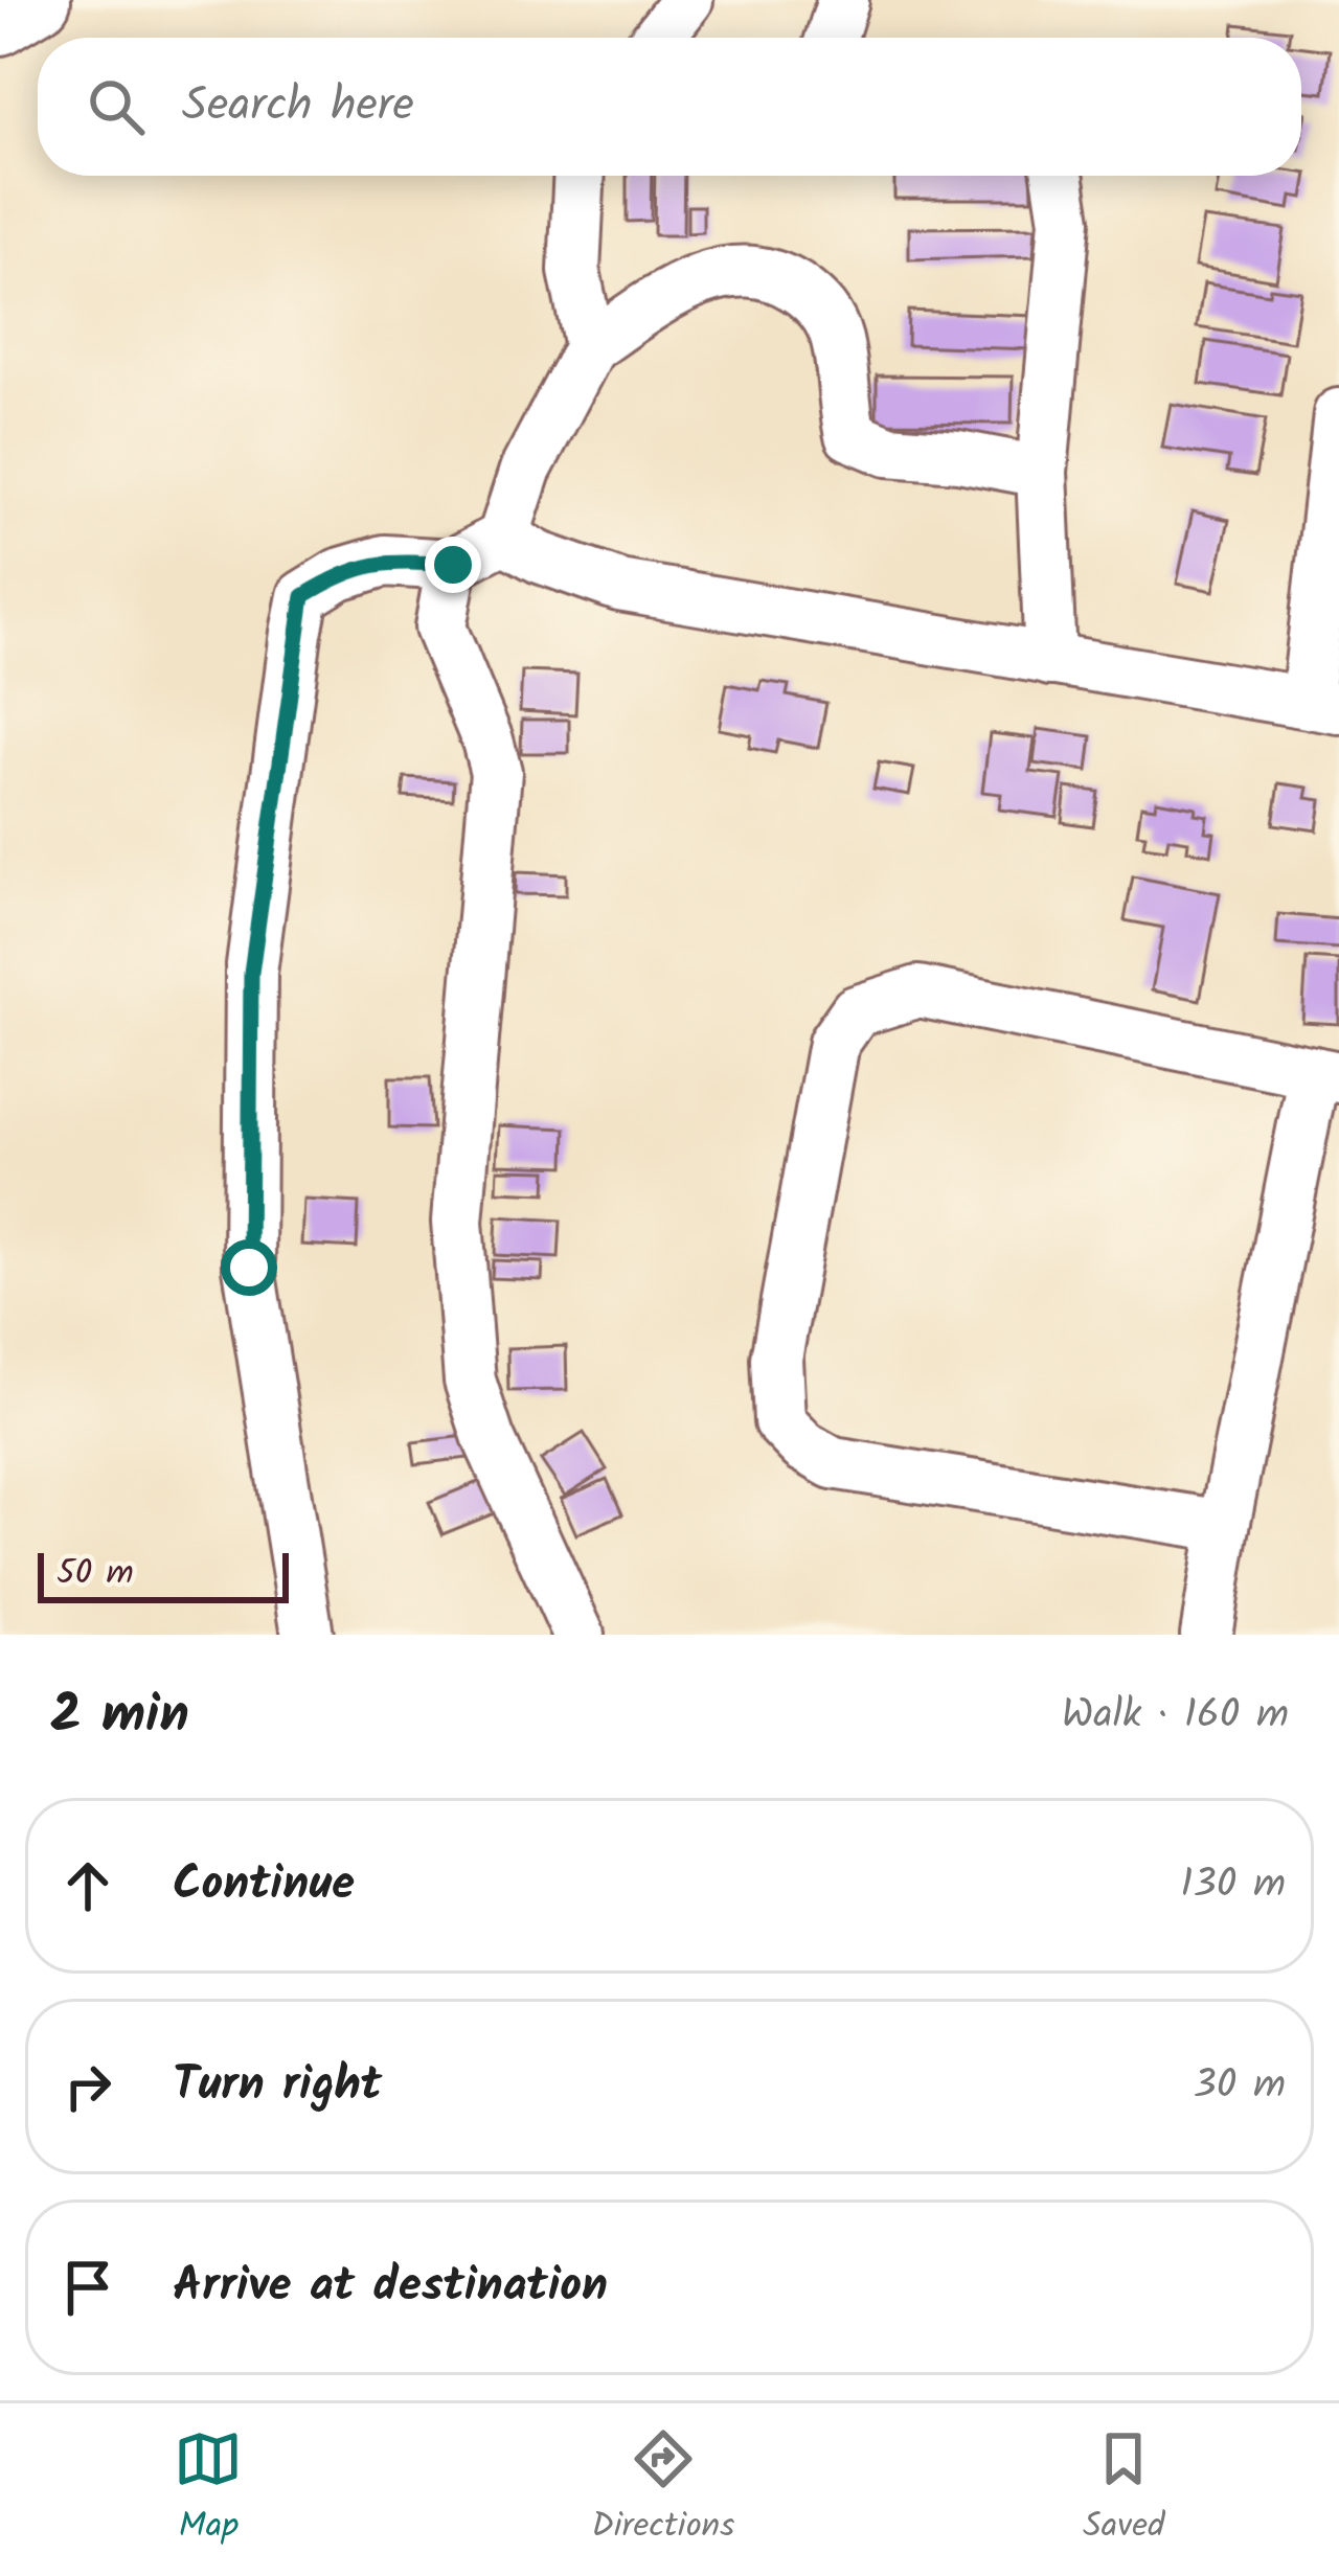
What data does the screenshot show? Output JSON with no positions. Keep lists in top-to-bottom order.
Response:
{
  "scale_bar": "50 m",
  "page": {
    "search": "Search here",
    "scale": "50 m",
    "heading": ["2 min", "Walk · 160 m"],
    "list": [
      ["Continue", "130 m"],
      ["Turn right", "30 m"],
      "Arrive at destination"
    ],
    "nav": ["Map", "Directions", "Saved"]
  }
}
